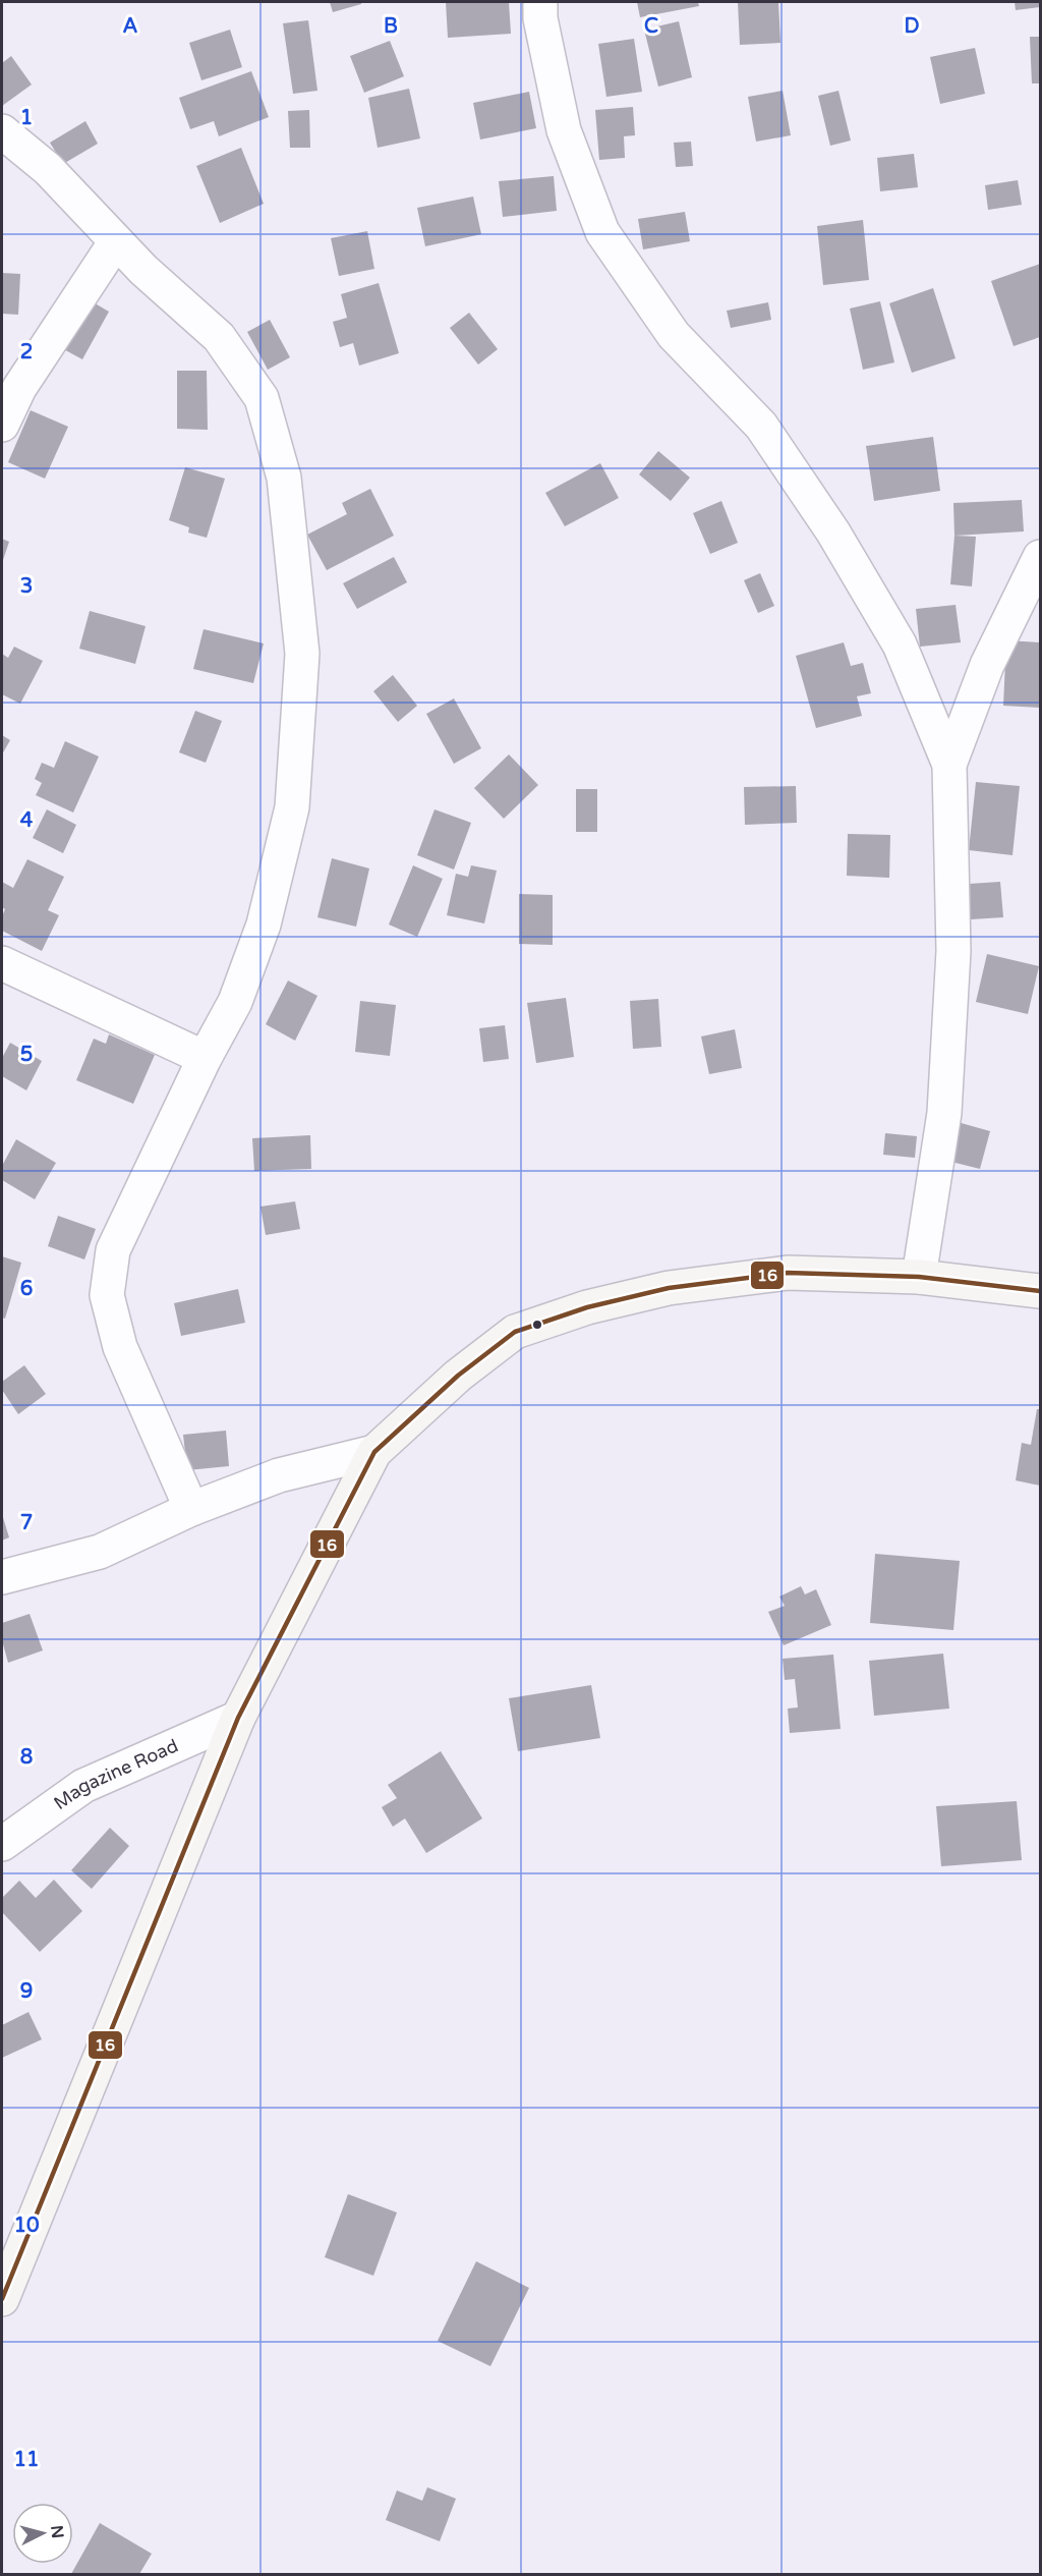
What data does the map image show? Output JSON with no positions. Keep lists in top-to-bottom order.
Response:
{
  "streets": {
    "street": ["Magazine Road"]
  },
  "lines": ["transit line 16"],
  "north": "right",
  "grid": {
    "columns": [
      "A",
      "B",
      "C",
      "D"
    ],
    "rows": [
      "1",
      "2",
      "3",
      "4",
      "5",
      "6",
      "7",
      "8",
      "9",
      "10",
      "11"
    ]
  }
}
